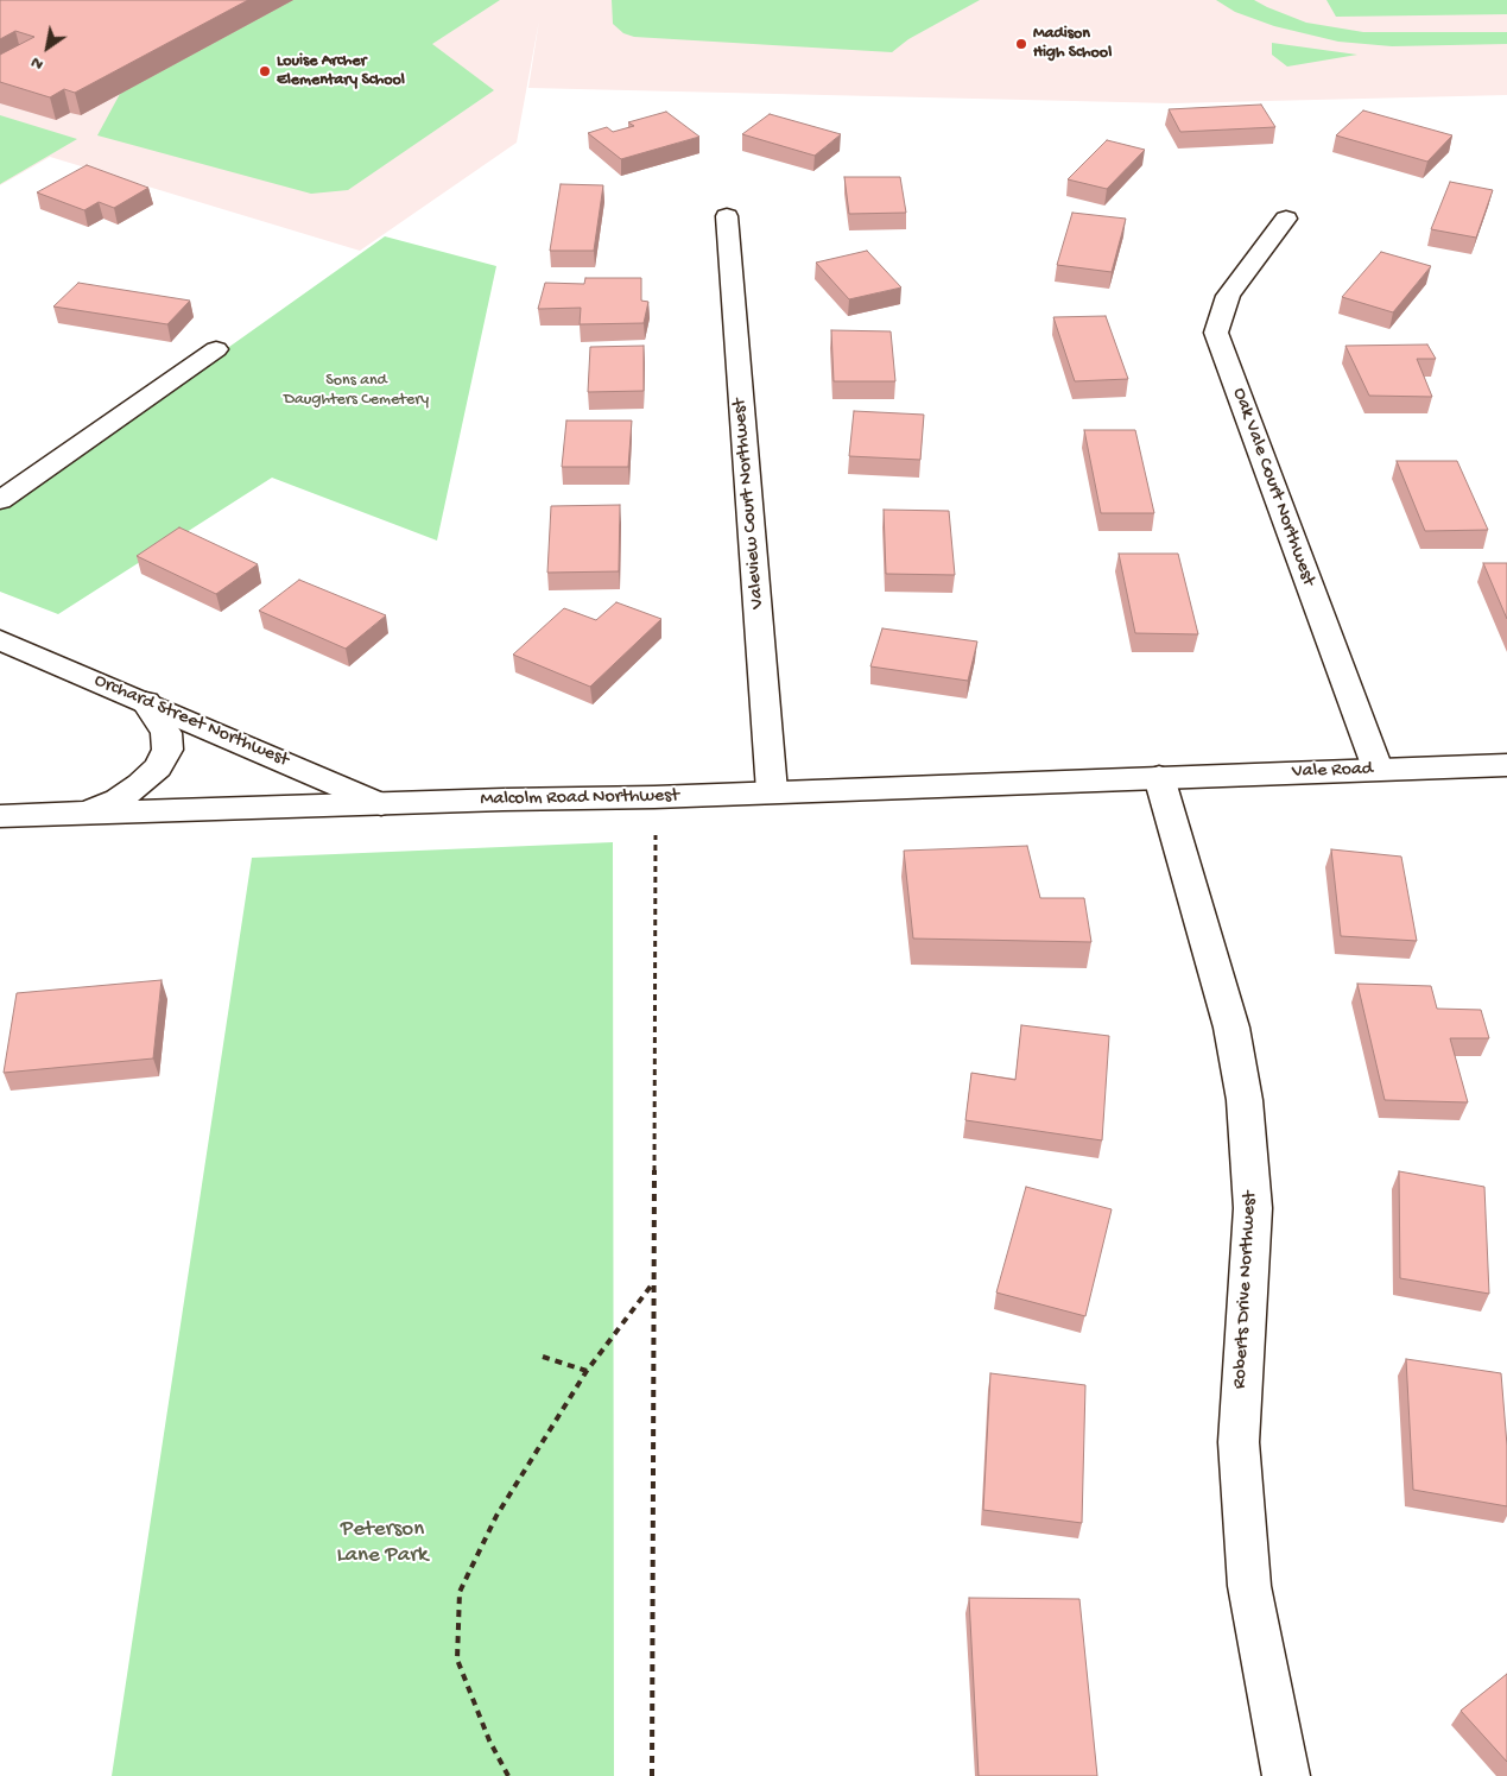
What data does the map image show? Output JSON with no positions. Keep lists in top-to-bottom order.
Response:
{
  "streets": {
    "street": [
      "Oak Vale Court Northwest",
      "Valeview Court Northwest",
      "Orchard Street Northwest",
      "Vale Road",
      "Malcolm Road Northwest",
      "Roberts Drive Northwest"
    ]
  },
  "crossings": [
    ["Oak Vale Court Northwest", "Vale Road"],
    ["Valeview Court Northwest", "Malcolm Road Northwest"],
    ["Orchard Street Northwest", "Malcolm Road Northwest"],
    ["Vale Road", "Malcolm Road Northwest"],
    ["Vale Road", "Roberts Drive Northwest"],
    ["Malcolm Road Northwest", "Roberts Drive Northwest"]
  ],
  "parks": ["Sons and Daughters Cemetery", "Peterson Lane Park"],
  "places": ["Madison High School", "Louise Archer Elementary School"],
  "north": "bottom left"
}
